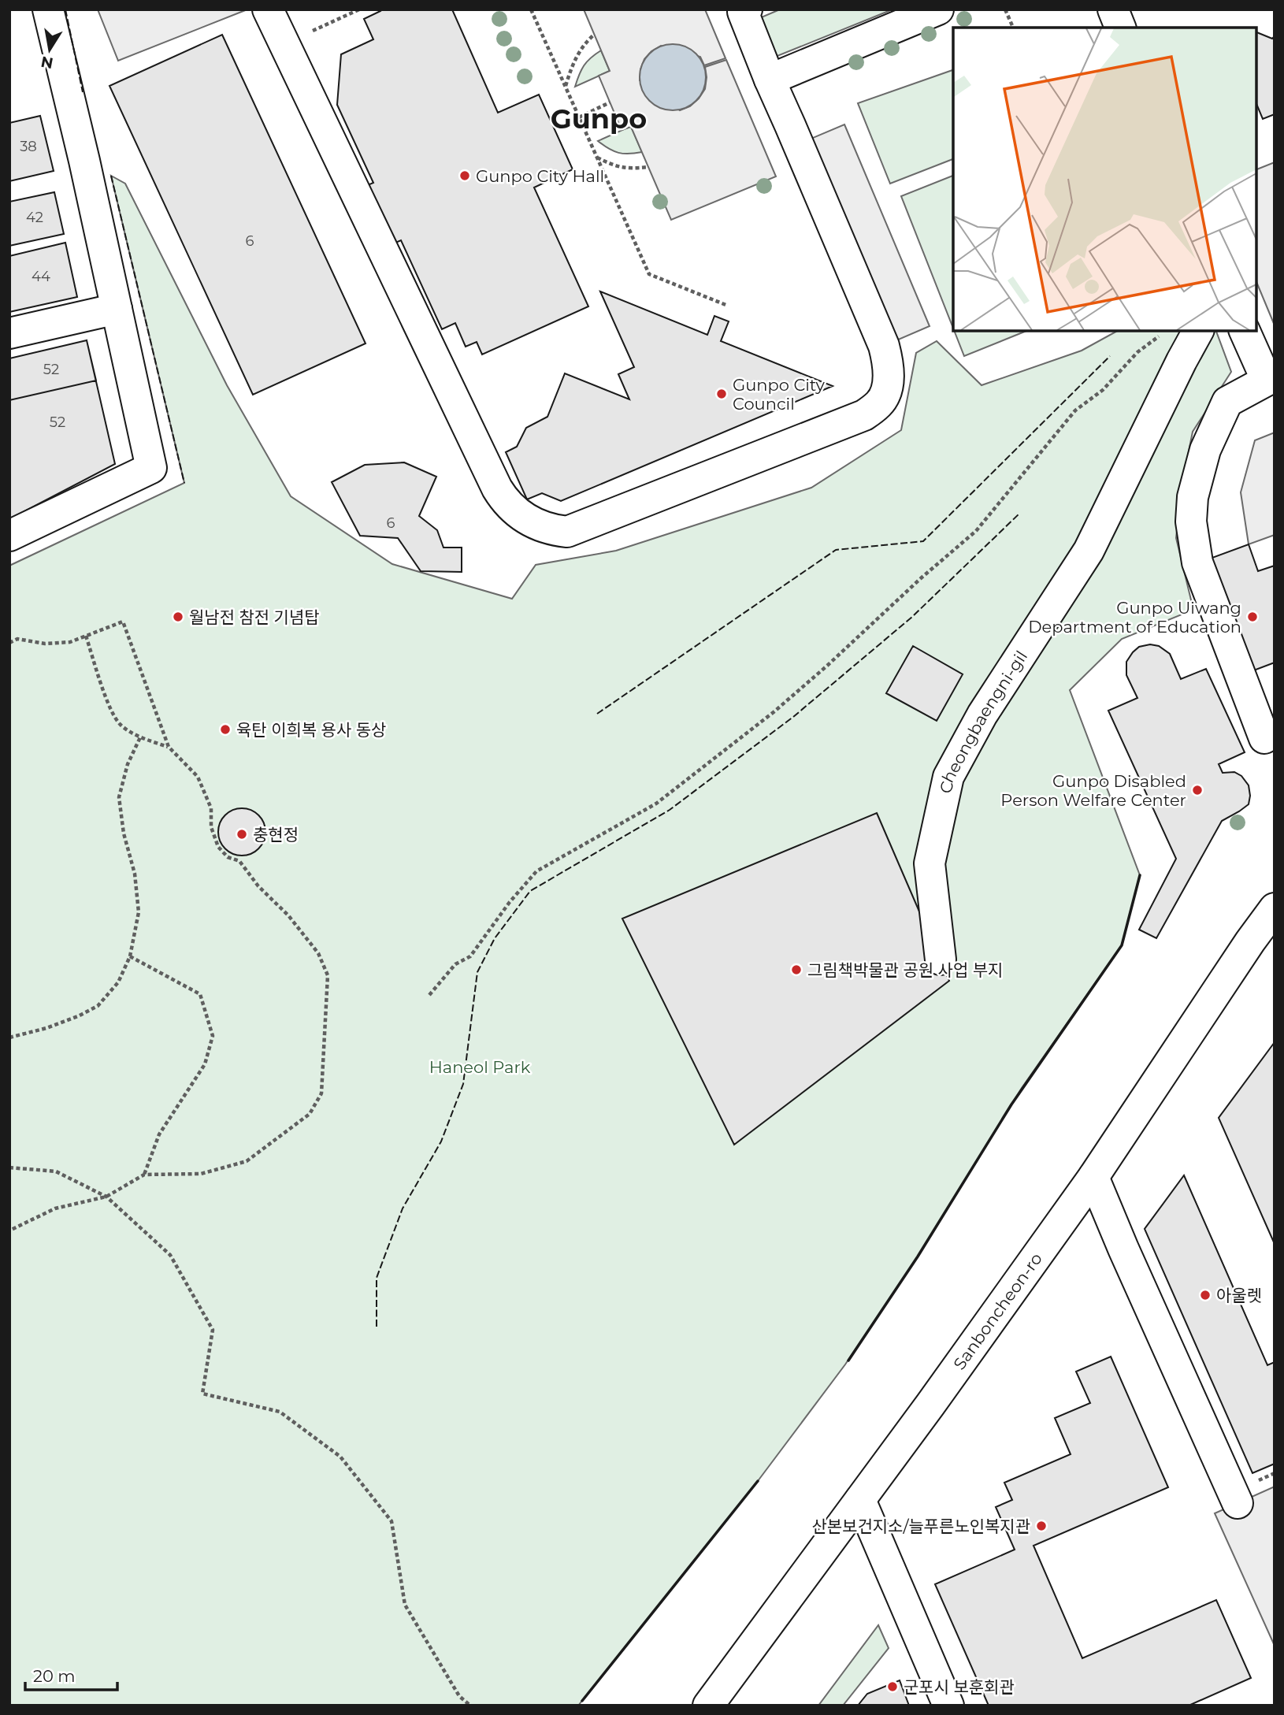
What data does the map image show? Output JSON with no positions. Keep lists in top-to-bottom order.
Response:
{
  "streets": {
    "street": ["Cheongbaengni-gil", "Sanboncheon-ro"]
  },
  "districts": ["Gunpo"],
  "parks": ["Haneol Park"],
  "places": [
    "Gunpo City Hall",
    "Gunpo City Council",
    "월남전 참전 기념탑",
    "Gunpo Uiwang Department of Education",
    "육탄 이희복 용사 동상",
    "Gunpo Disabled Person Welfare Center",
    "충현정",
    "그림책박물관 공원 사업 부지",
    "아울렛",
    "산본보건지소/늘푸른노인복지관",
    "군포시 보훈회관"
  ],
  "house_numbers": [
    "38",
    "42",
    "6",
    "44",
    "52",
    "52",
    "6"
  ],
  "scale_bar": "20 m",
  "north": "bottom"
}
